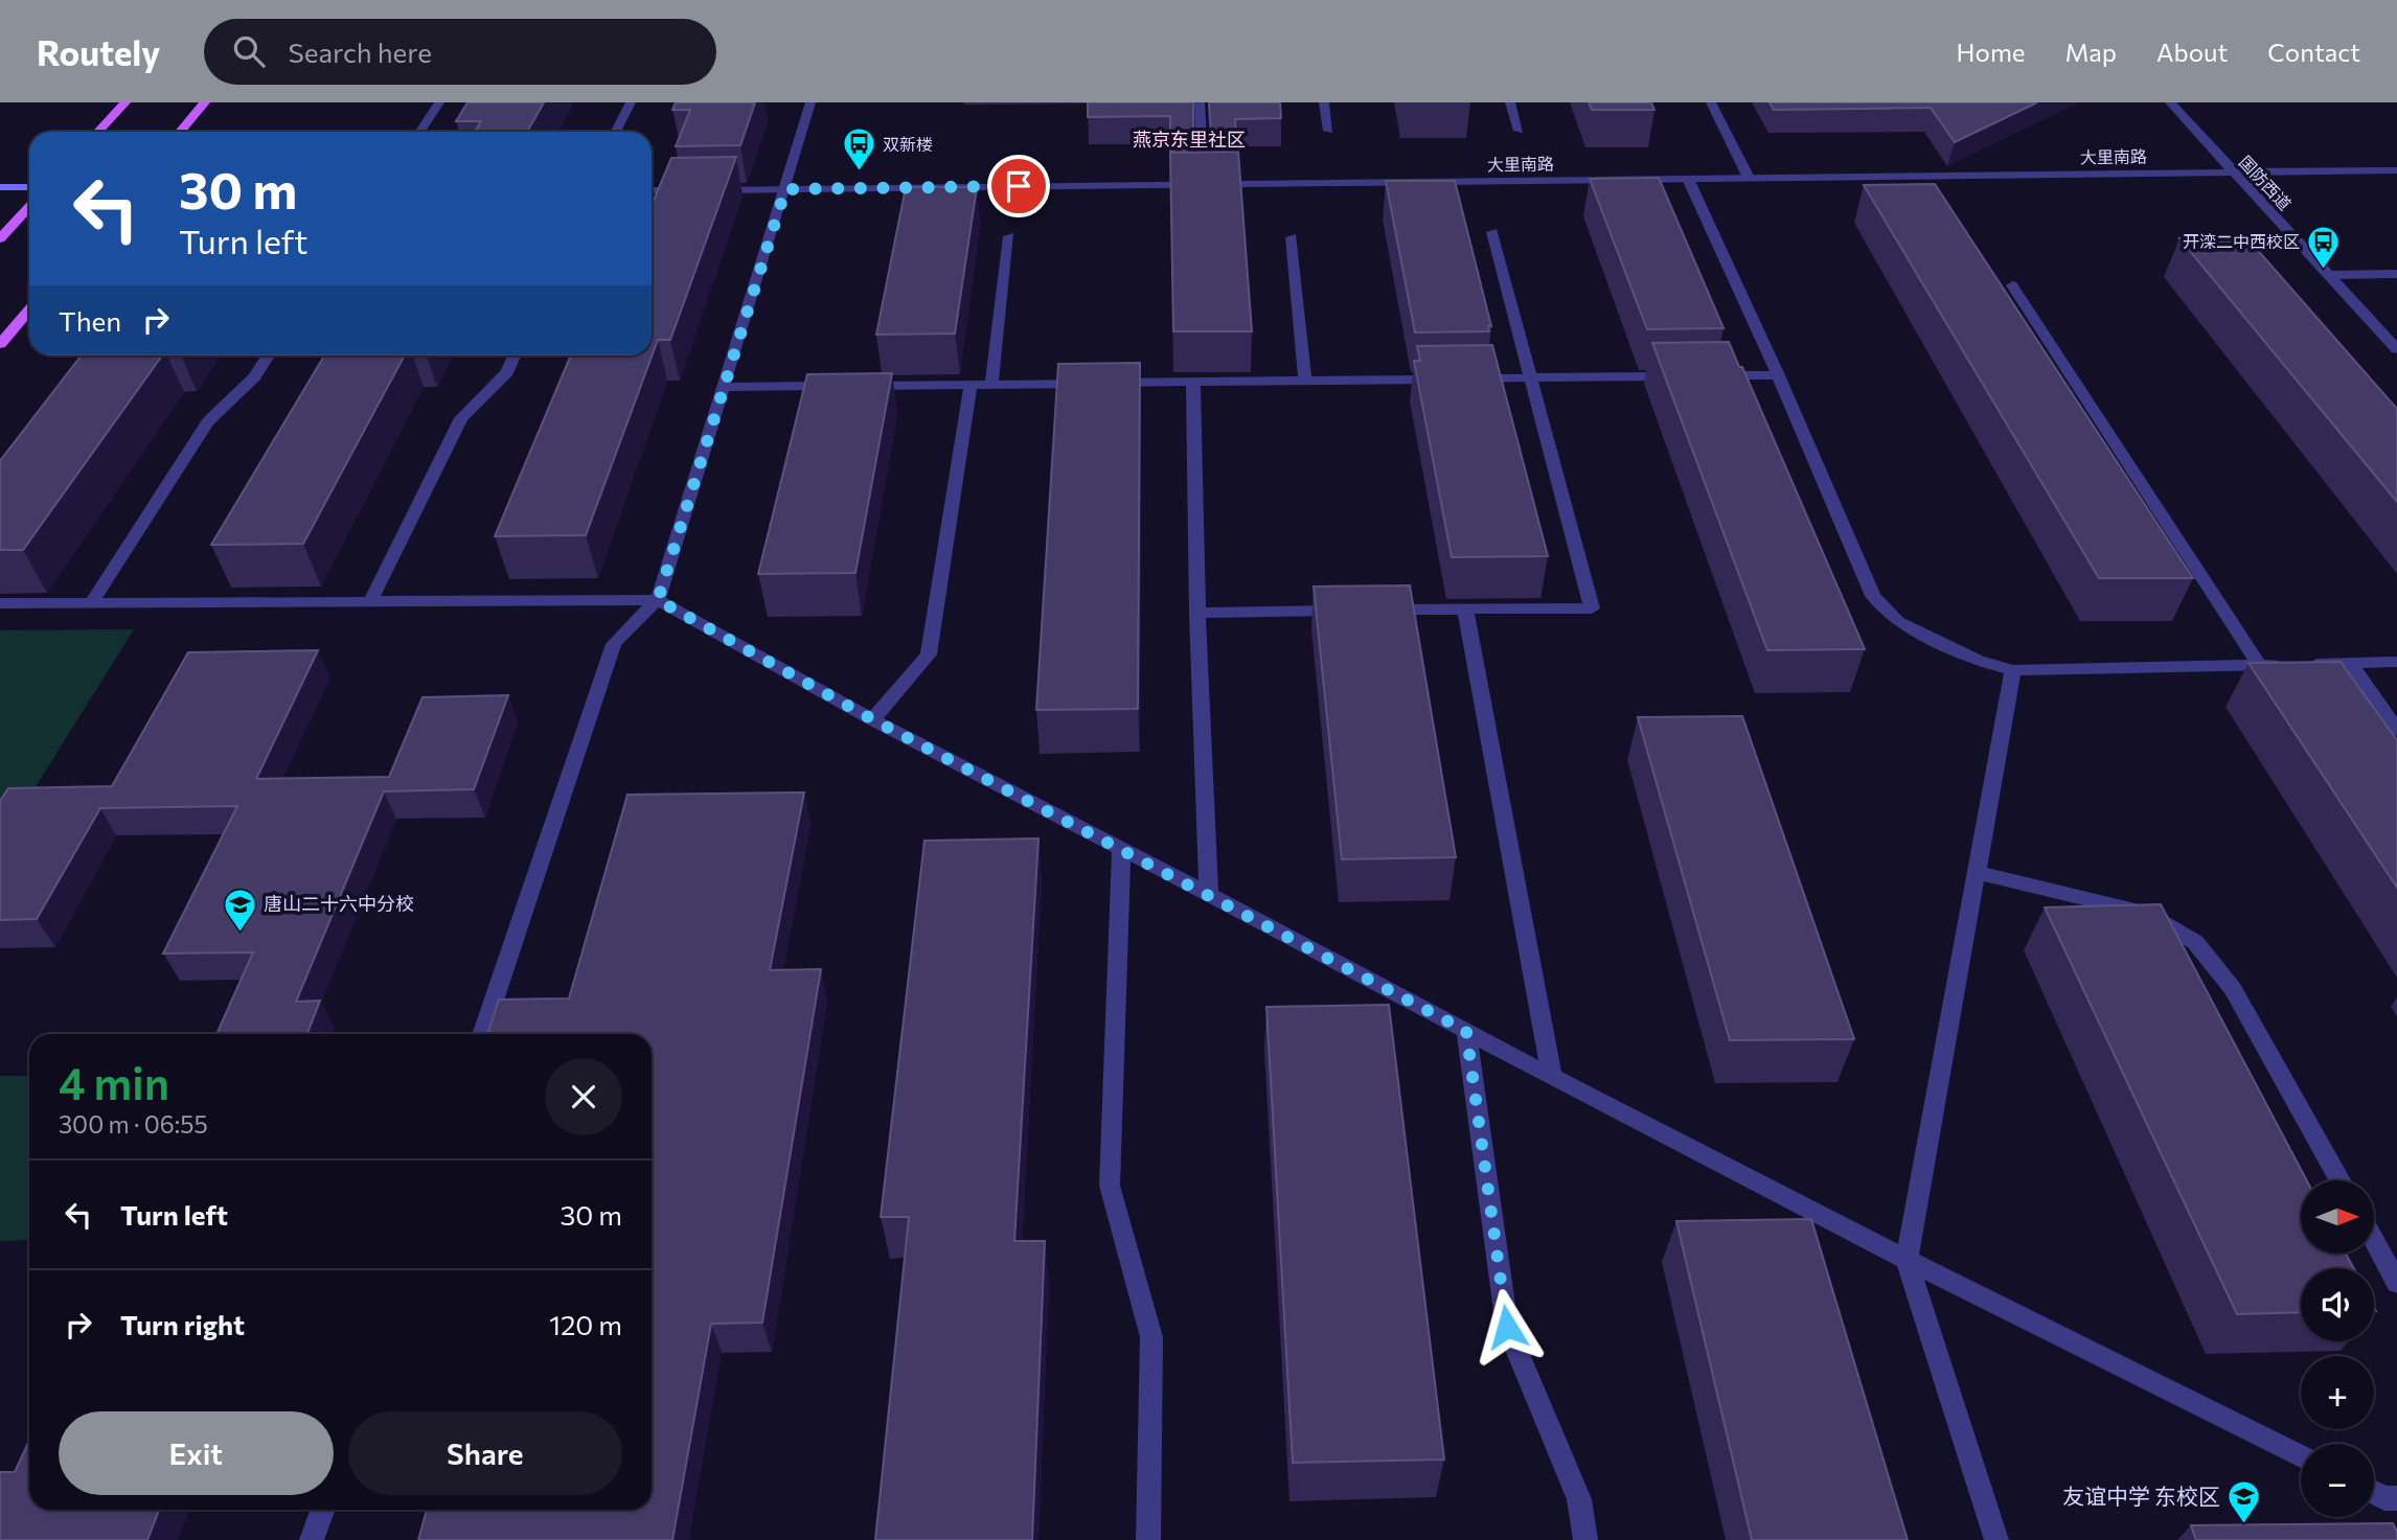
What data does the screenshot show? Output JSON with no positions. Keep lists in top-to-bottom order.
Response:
{
  "streets": {
    "street": ["大里南路", "国防西道"]
  },
  "crossings": [
    ["大里南路", "国防西道"]
  ],
  "districts": ["燕京东里社区"],
  "places": {
    "bus stop": ["双新楼", "开滦二中西校区"],
    "school or university": ["唐山二十六中分校", "友谊中学 东校区"]
  },
  "north": "right",
  "page": {
    "header": "Routely",
    "search": "Search here",
    "nav": [
      "Home",
      "Map",
      "About",
      "Contact"
    ],
    "turn": ["30 m", "Turn left"],
    "then": "Then",
    "heading": ["4 min", "300 m · 06:55"],
    "list": [
      {
        "name": "Turn left",
        "value": "30 m"
      },
      {
        "name": "Turn right",
        "value": "120 m"
      }
    ],
    "map_buttons": ["+", "−"],
    "buttons": ["Exit", "Share"]
  }
}
